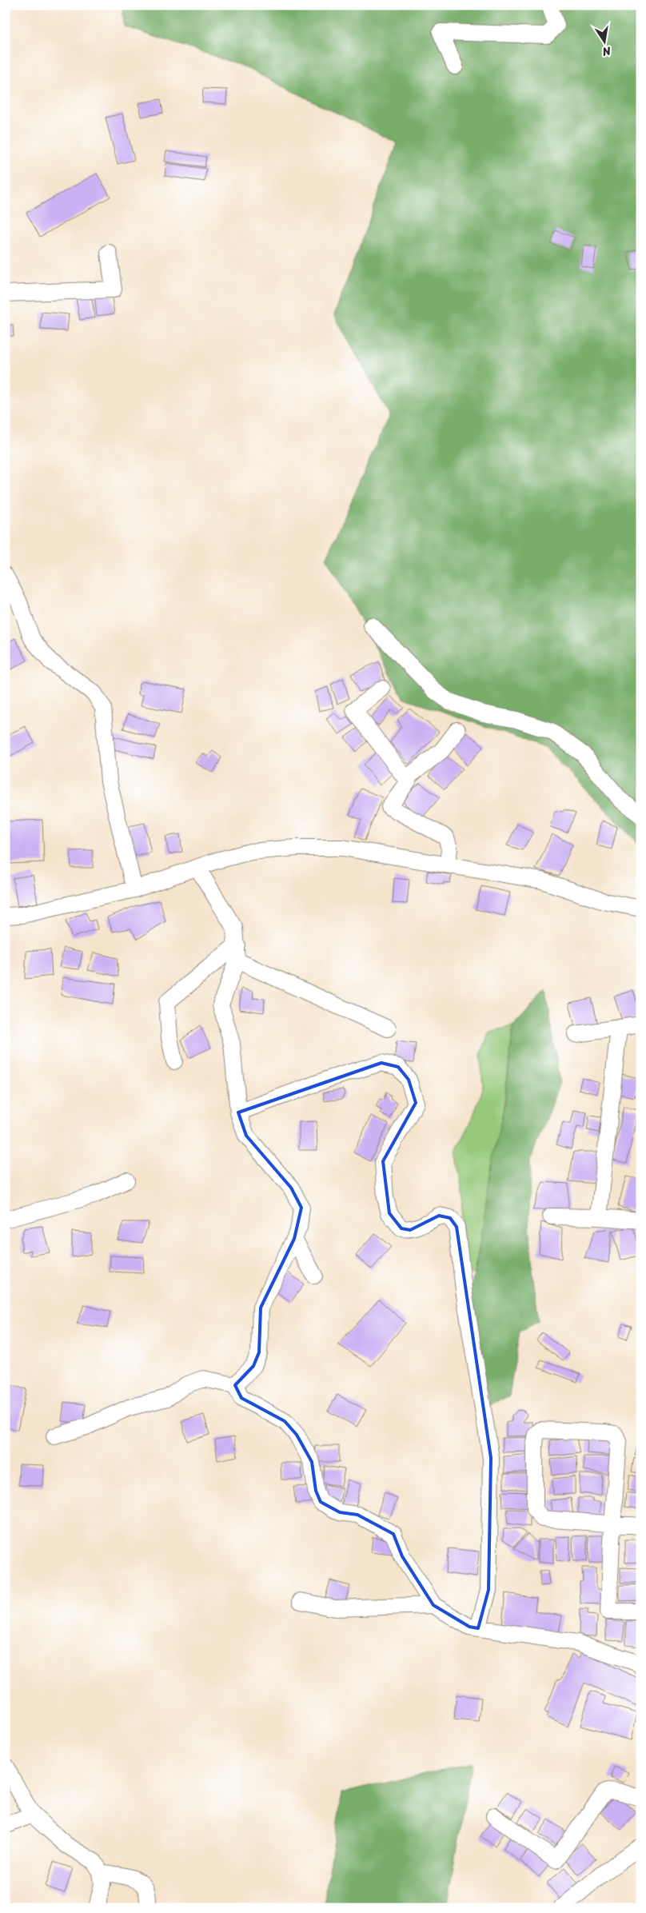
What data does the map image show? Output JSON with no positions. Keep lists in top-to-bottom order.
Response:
{
  "north": "bottom"
}
